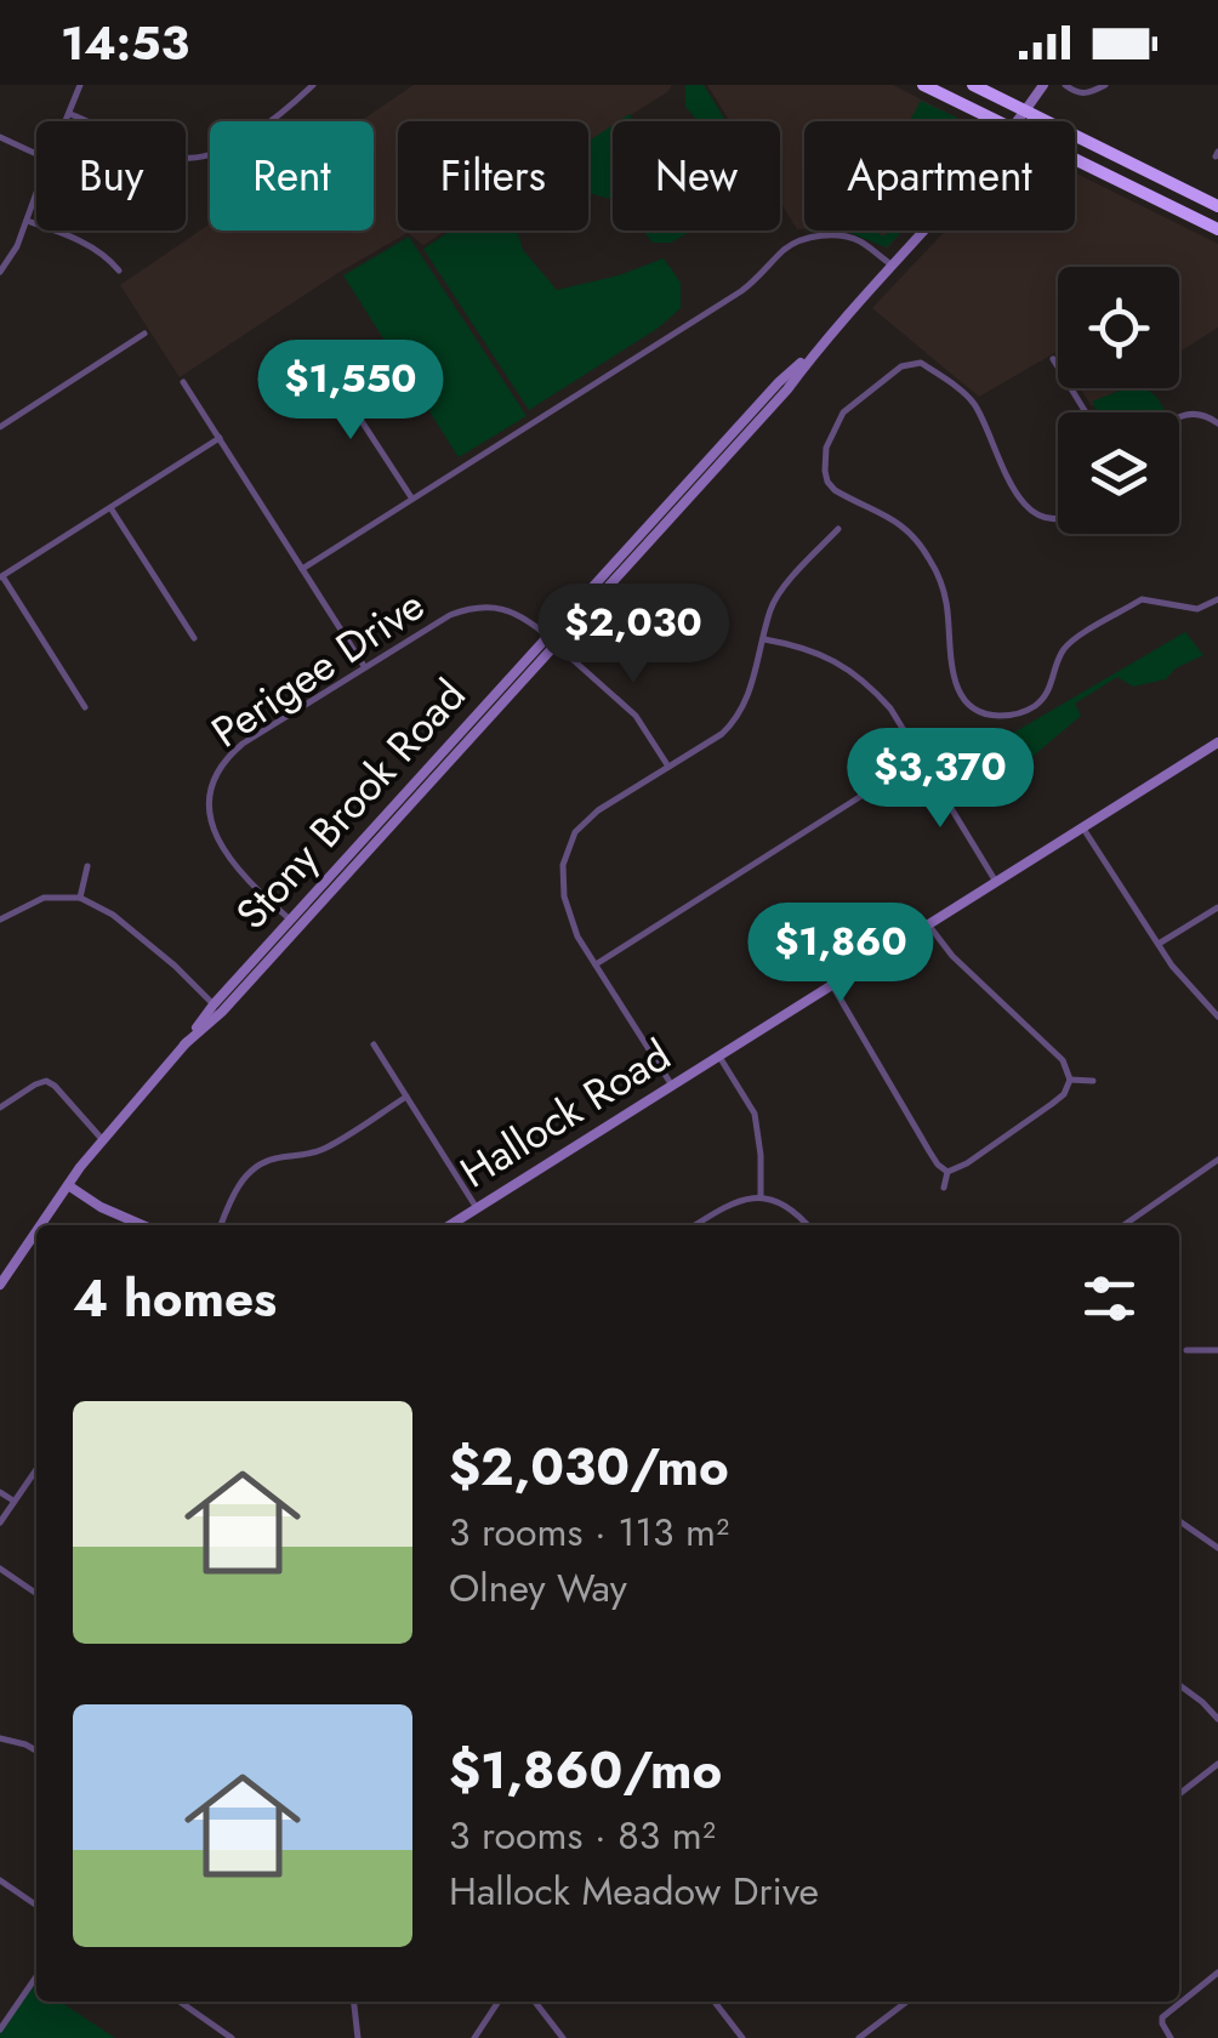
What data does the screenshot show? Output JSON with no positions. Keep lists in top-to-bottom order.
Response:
{
  "streets": {
    "main road": ["Stony Brook Road", "Hallock Road"],
    "street": ["Perigee Drive"]
  },
  "crossings": [
    ["Perigee Drive", "Stony Brook Road"]
  ],
  "page": {
    "status": "14:53",
    "chip": [
      "Buy",
      "Rent",
      "Filters",
      "New",
      "Apartment"
    ],
    "price": [
      "$1,550",
      "$2,030",
      "$3,370",
      "$1,860"
    ],
    "heading": "4 homes",
    "list": [
      {
        "name": "$2,030/mo",
        "note": "3 rooms · 113 m² · Olney Way"
      },
      {
        "name": "$1,860/mo",
        "note": "3 rooms · 83 m² · Hallock Meadow Drive"
      }
    ]
  }
}
